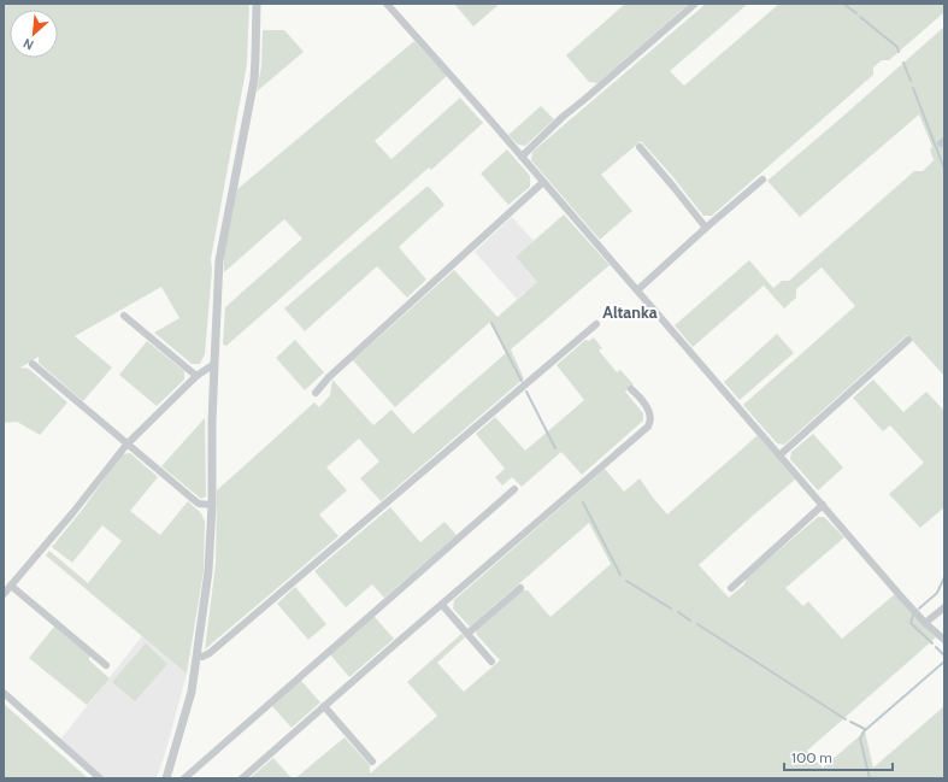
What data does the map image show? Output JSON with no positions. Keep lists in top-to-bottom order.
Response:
{
  "districts": ["Altanka"],
  "scale_bar": "100 m",
  "north": "bottom left"
}
